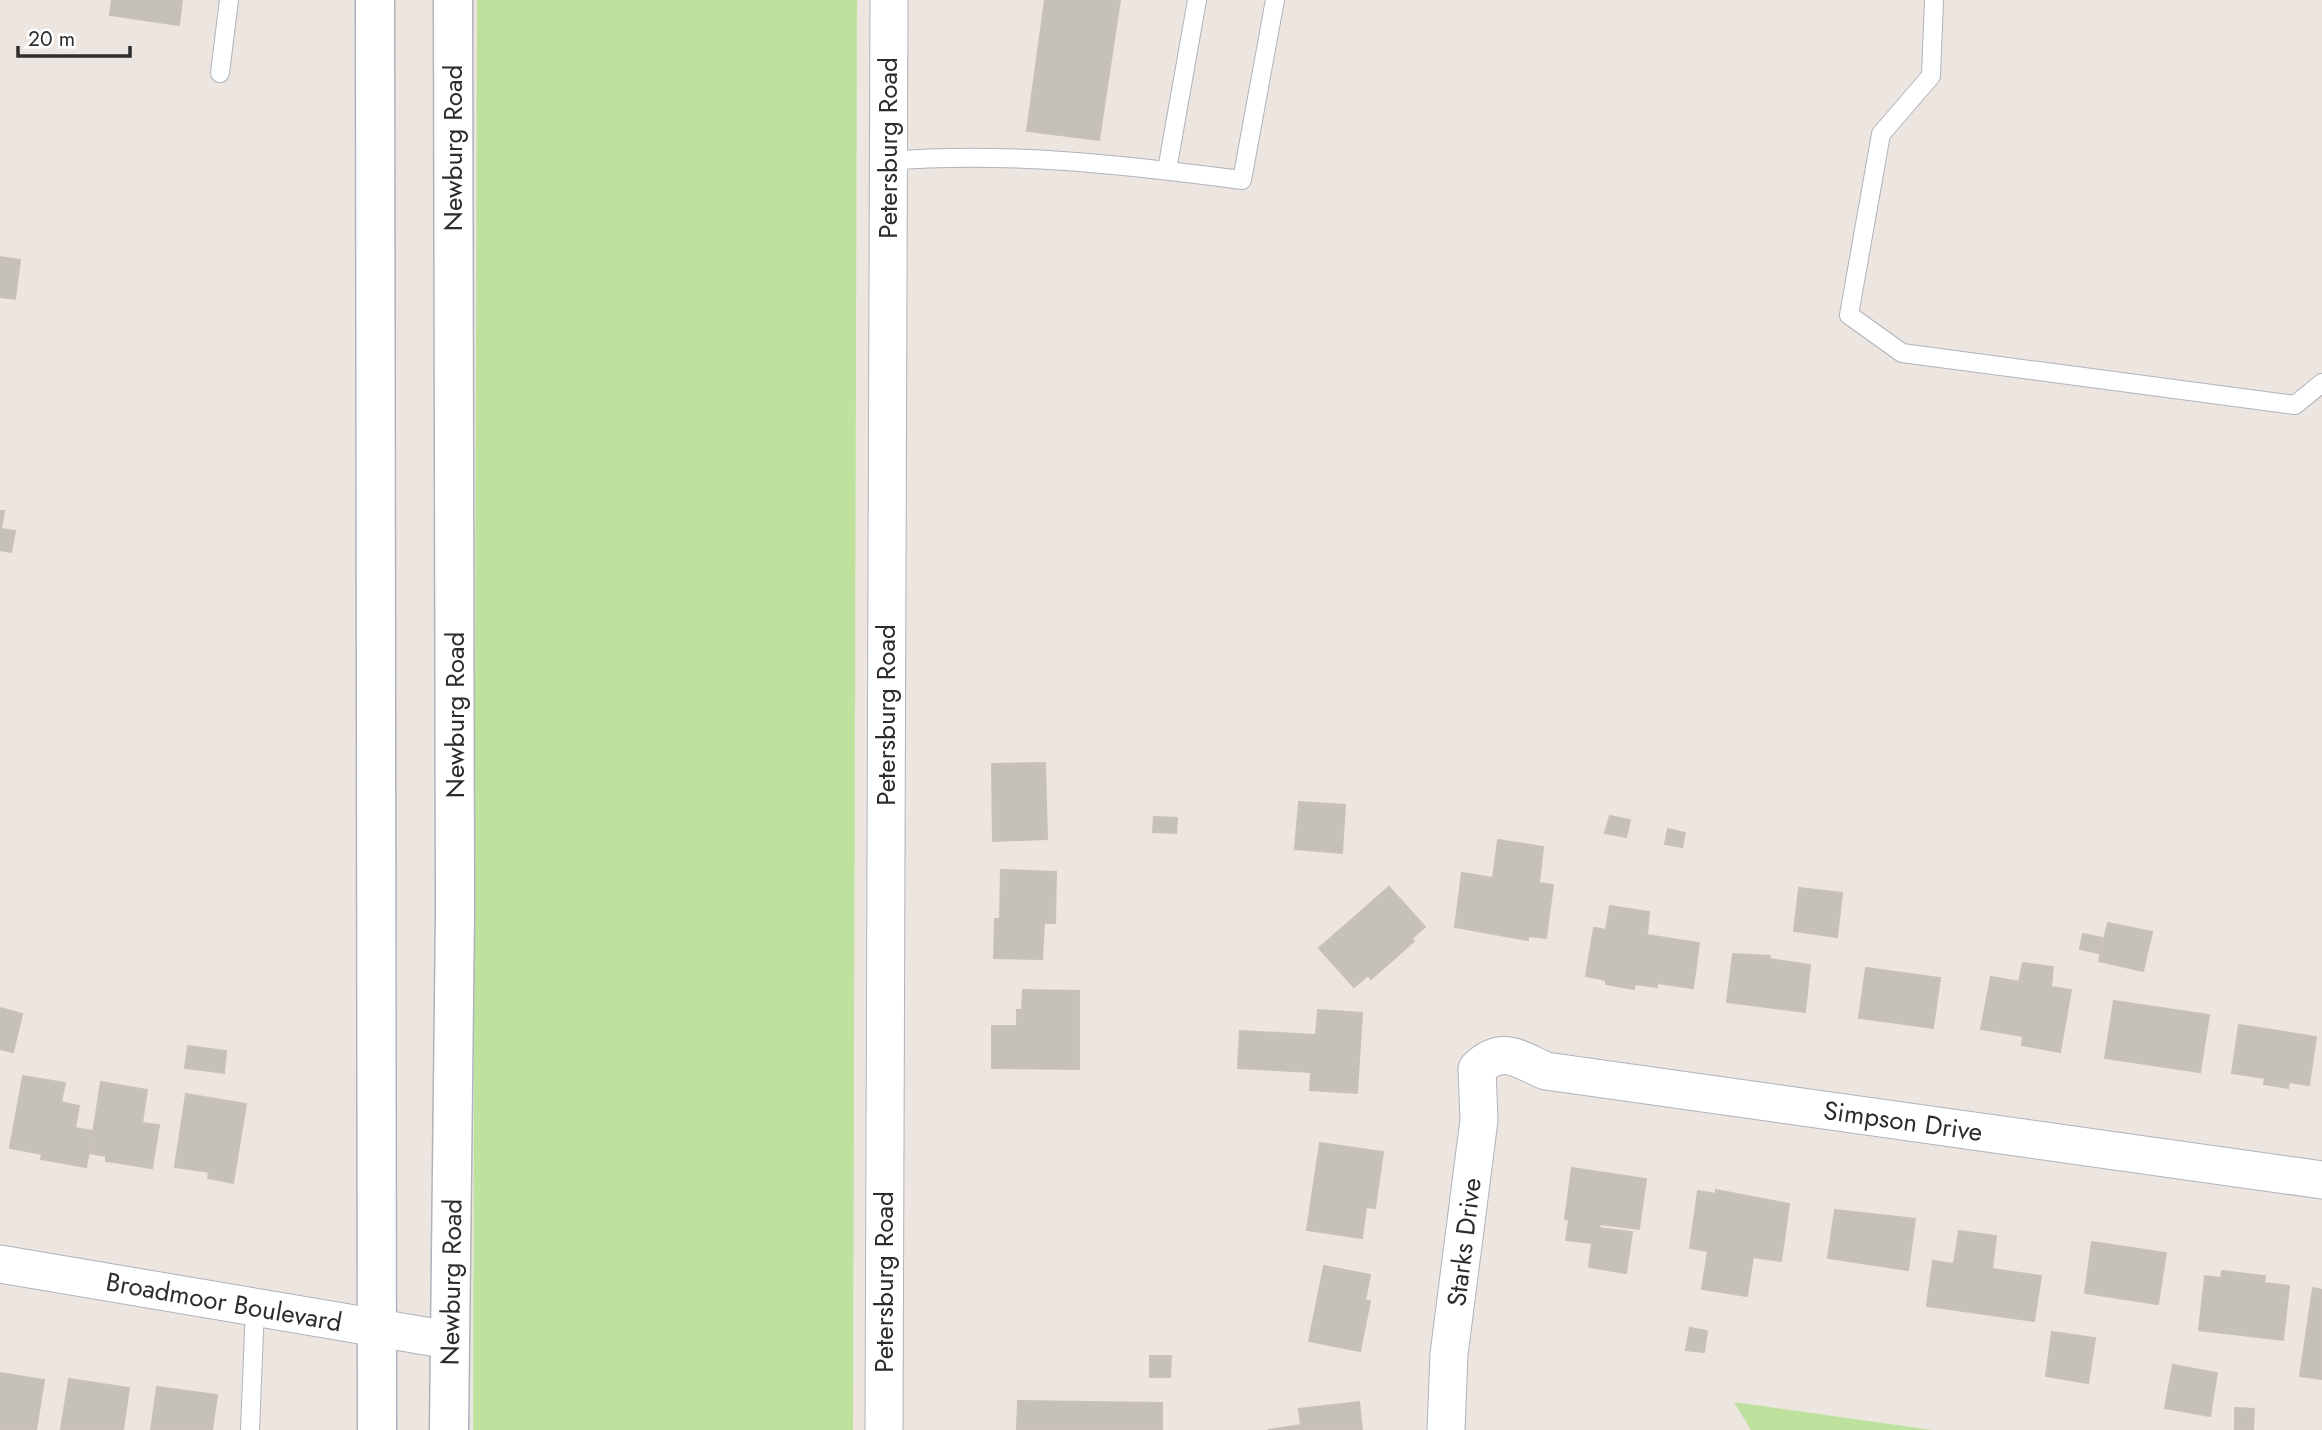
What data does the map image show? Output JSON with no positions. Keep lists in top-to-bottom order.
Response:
{
  "streets": {
    "main road": ["Newburg Road"],
    "street": [
      "Petersburg Road",
      "Simpson Drive",
      "Starks Drive",
      "Broadmoor Boulevard"
    ]
  },
  "crossings": [
    ["Newburg Road", "Broadmoor Boulevard"],
    ["Simpson Drive", "Starks Drive"]
  ],
  "scale_bar": "20 m"
}
